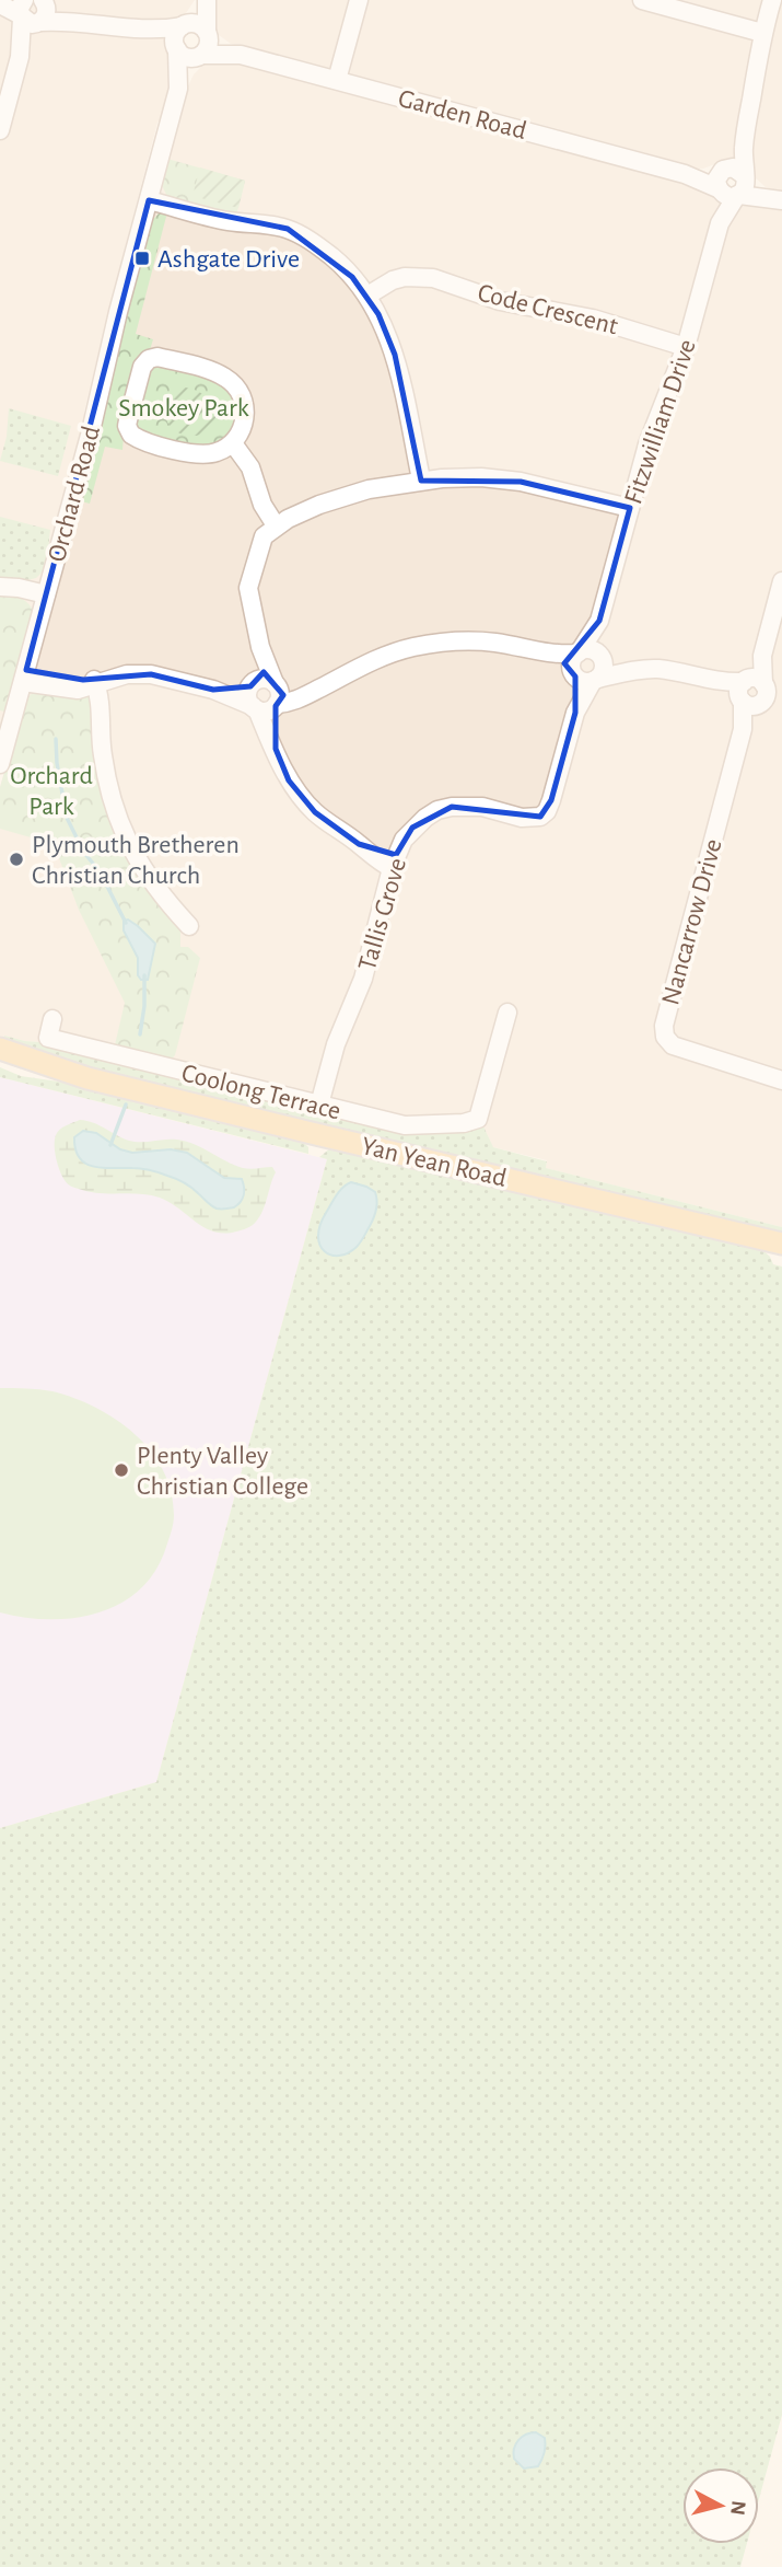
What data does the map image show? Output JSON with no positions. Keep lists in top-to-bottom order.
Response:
{
  "streets": {
    "main road": ["Yan Yean Road"],
    "street": [
      "Garden Road",
      "Code Crescent",
      "Fitzwilliam Drive",
      "Orchard Road",
      "Tallis Grove",
      "Nancarrow Drive",
      "Coolong Terrace"
    ]
  },
  "crossings": [
    ["Garden Road", "Fitzwilliam Drive"],
    ["Garden Road", "Orchard Road"],
    ["Code Crescent", "Fitzwilliam Drive"],
    ["Fitzwilliam Drive", "Tallis Grove"],
    ["Tallis Grove", "Coolong Terrace"]
  ],
  "parks": ["Smokey Park", "Orchard Park"],
  "places": {
    "transit": ["Ashgate Drive"],
    "other": ["Plymouth Bretheren Christian Church", "Plenty Valley Christian College"]
  },
  "north": "right"
}
